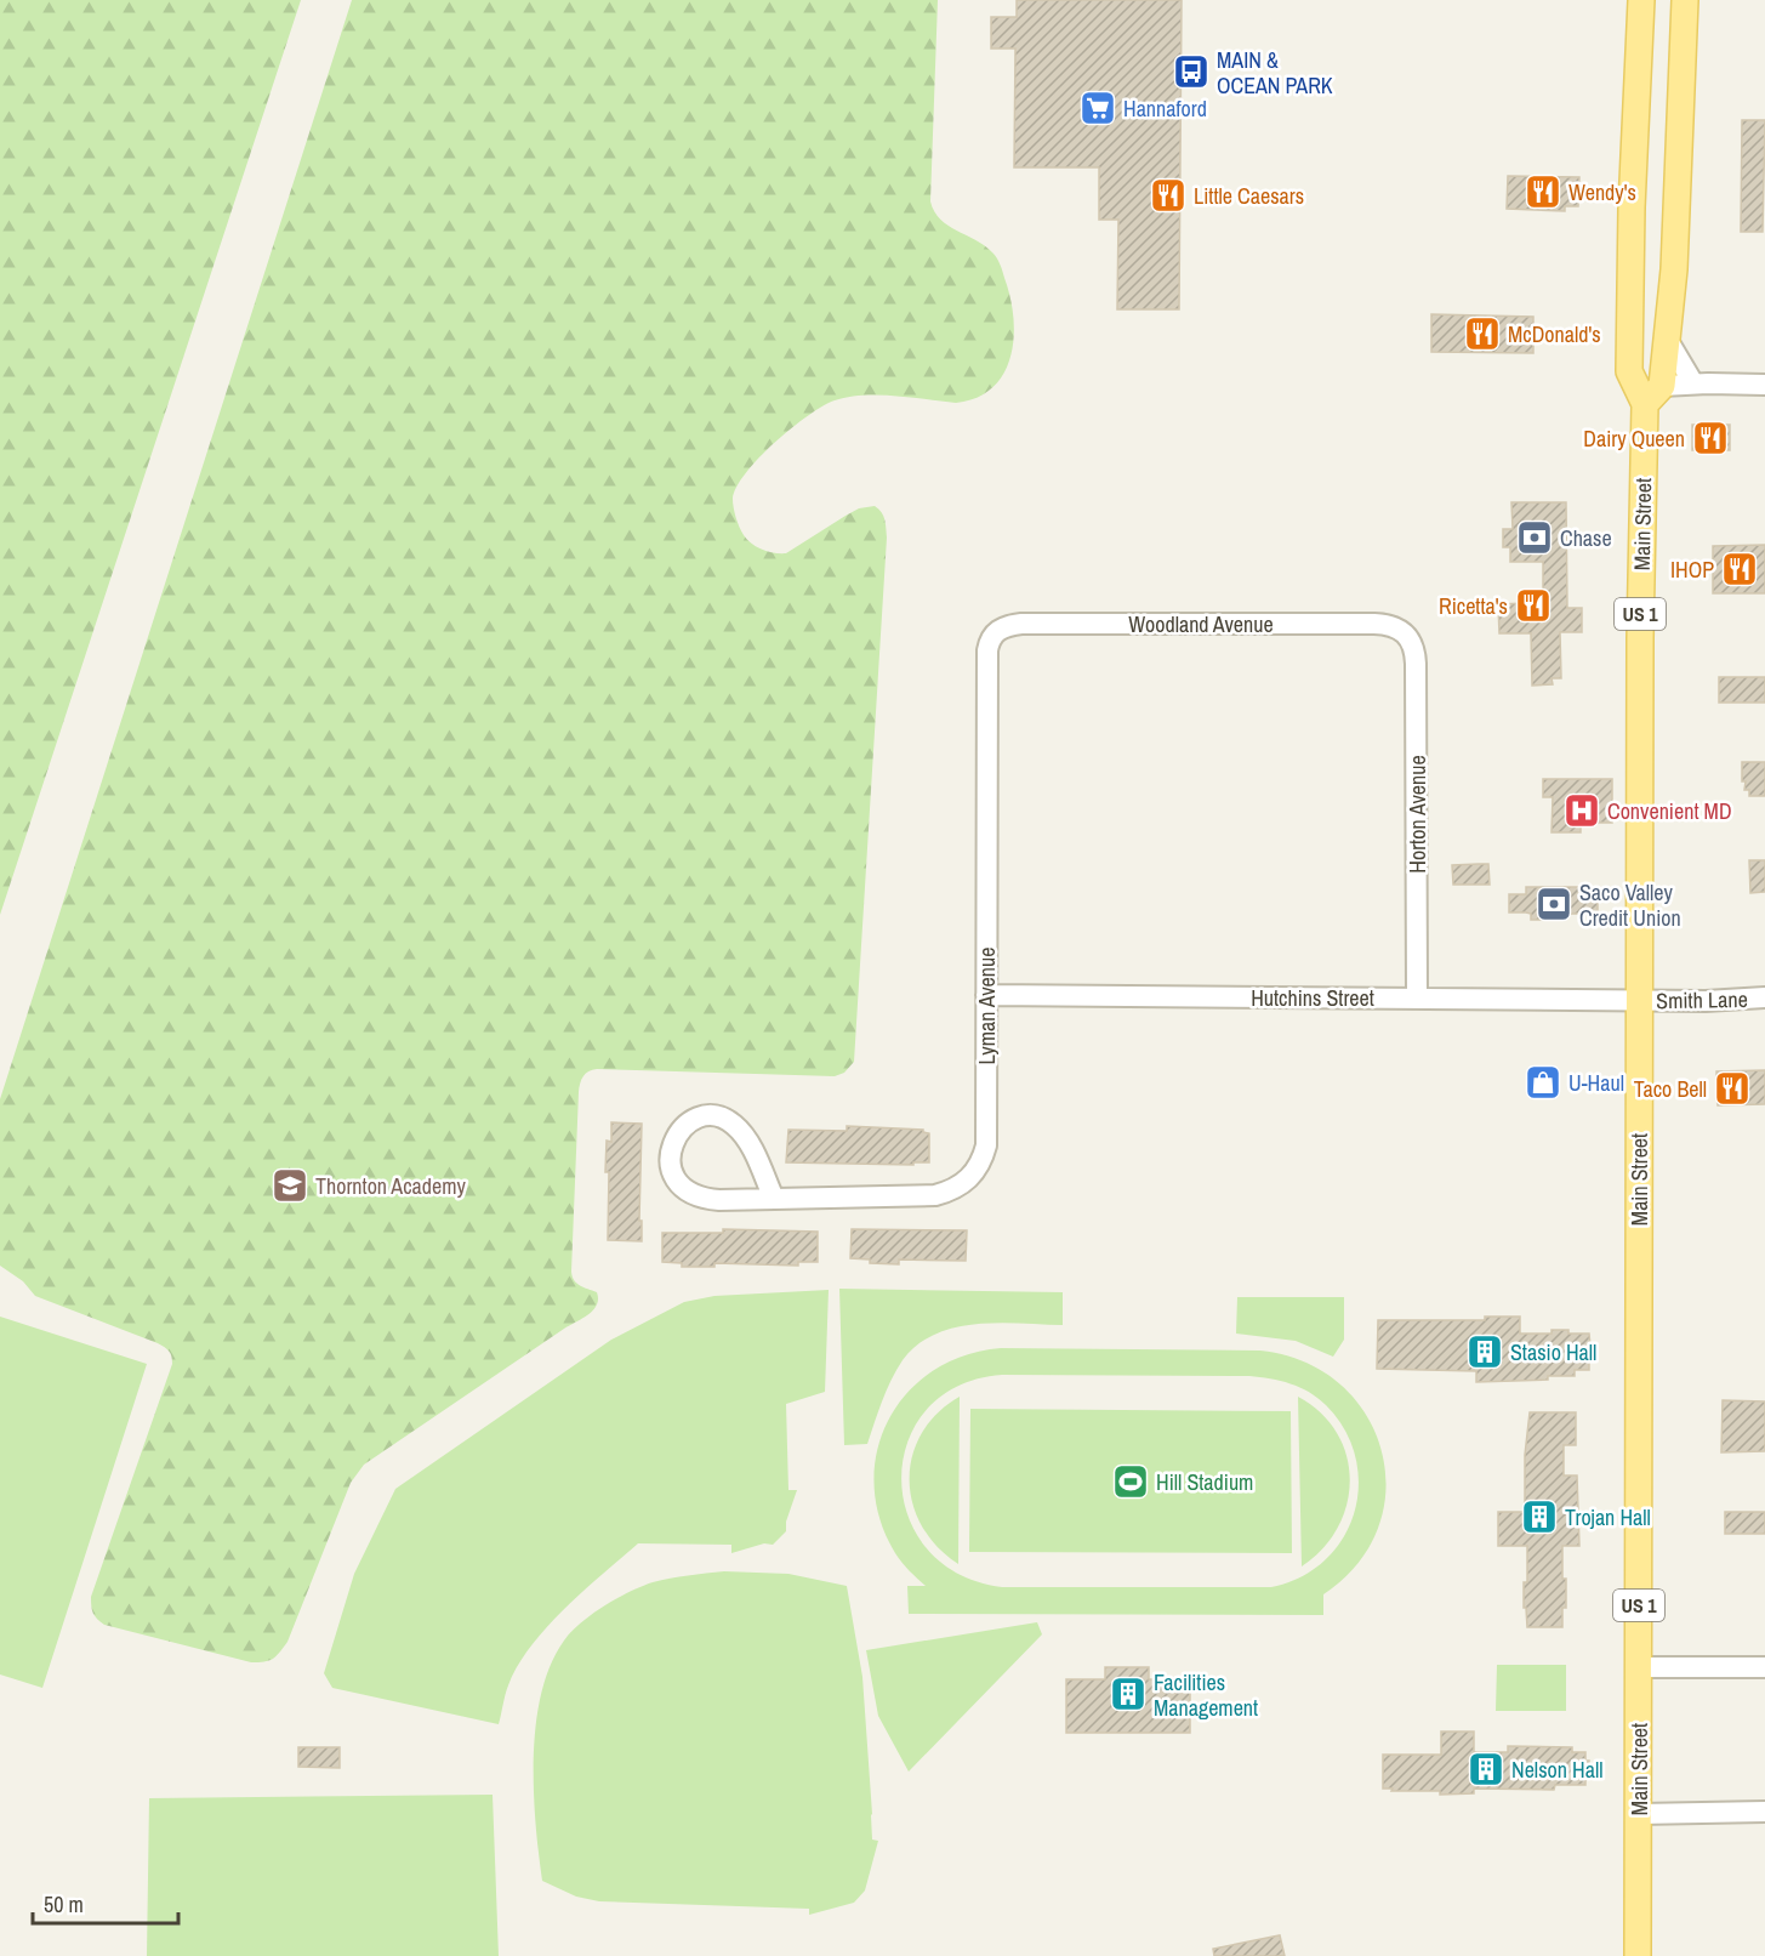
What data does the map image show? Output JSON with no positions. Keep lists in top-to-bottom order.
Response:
{
  "streets": {
    "main road": ["Main Street", "US 1"],
    "street": [
      "Woodland Avenue",
      "Horton Avenue",
      "Hutchins Street",
      "Smith Lane",
      "Lyman Avenue"
    ]
  },
  "crossings": [
    ["Main Street", "Hutchins Street"],
    ["Main Street", "Smith Lane"],
    ["Woodland Avenue", "Horton Avenue"],
    ["Woodland Avenue", "Lyman Avenue"],
    ["Horton Avenue", "Hutchins Street"],
    ["Hutchins Street", "Smith Lane"],
    ["Hutchins Street", "Lyman Avenue"]
  ],
  "places": {
    "bus stop": ["MAIN & OCEAN PARK"],
    "supermarket": ["Hannaford"],
    "restaurant": [
      "Wendy's",
      "Little Caesars",
      "McDonald's",
      "Dairy Queen",
      "IHOP",
      "Ricetta's",
      "Taco Bell"
    ],
    "bank": ["Chase", "Saco Valley Credit Union"],
    "hospital": ["Convenient MD"],
    "shop": ["U-Haul"],
    "school or university": ["Thornton Academy"],
    "building": [
      "Stasio Hall",
      "Trojan Hall",
      "Facilities Management",
      "Nelson Hall"
    ],
    "sports": ["Hill Stadium"]
  },
  "scale_bar": "50 m"
}
